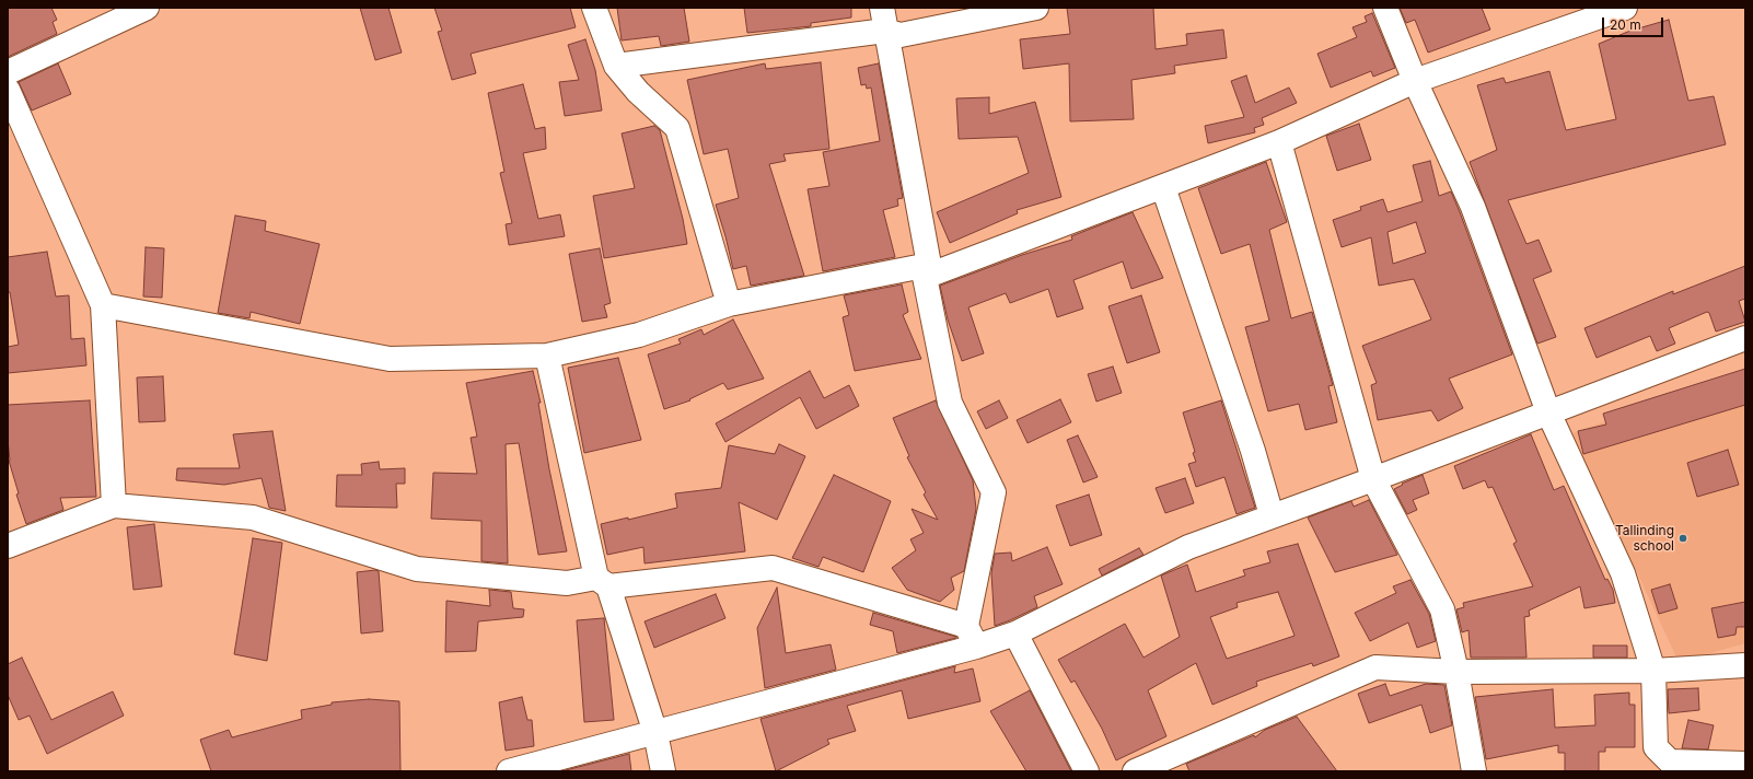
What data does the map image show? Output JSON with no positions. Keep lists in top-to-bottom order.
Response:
{
  "places": ["Tallinding school"],
  "scale_bar": "20 m"
}
